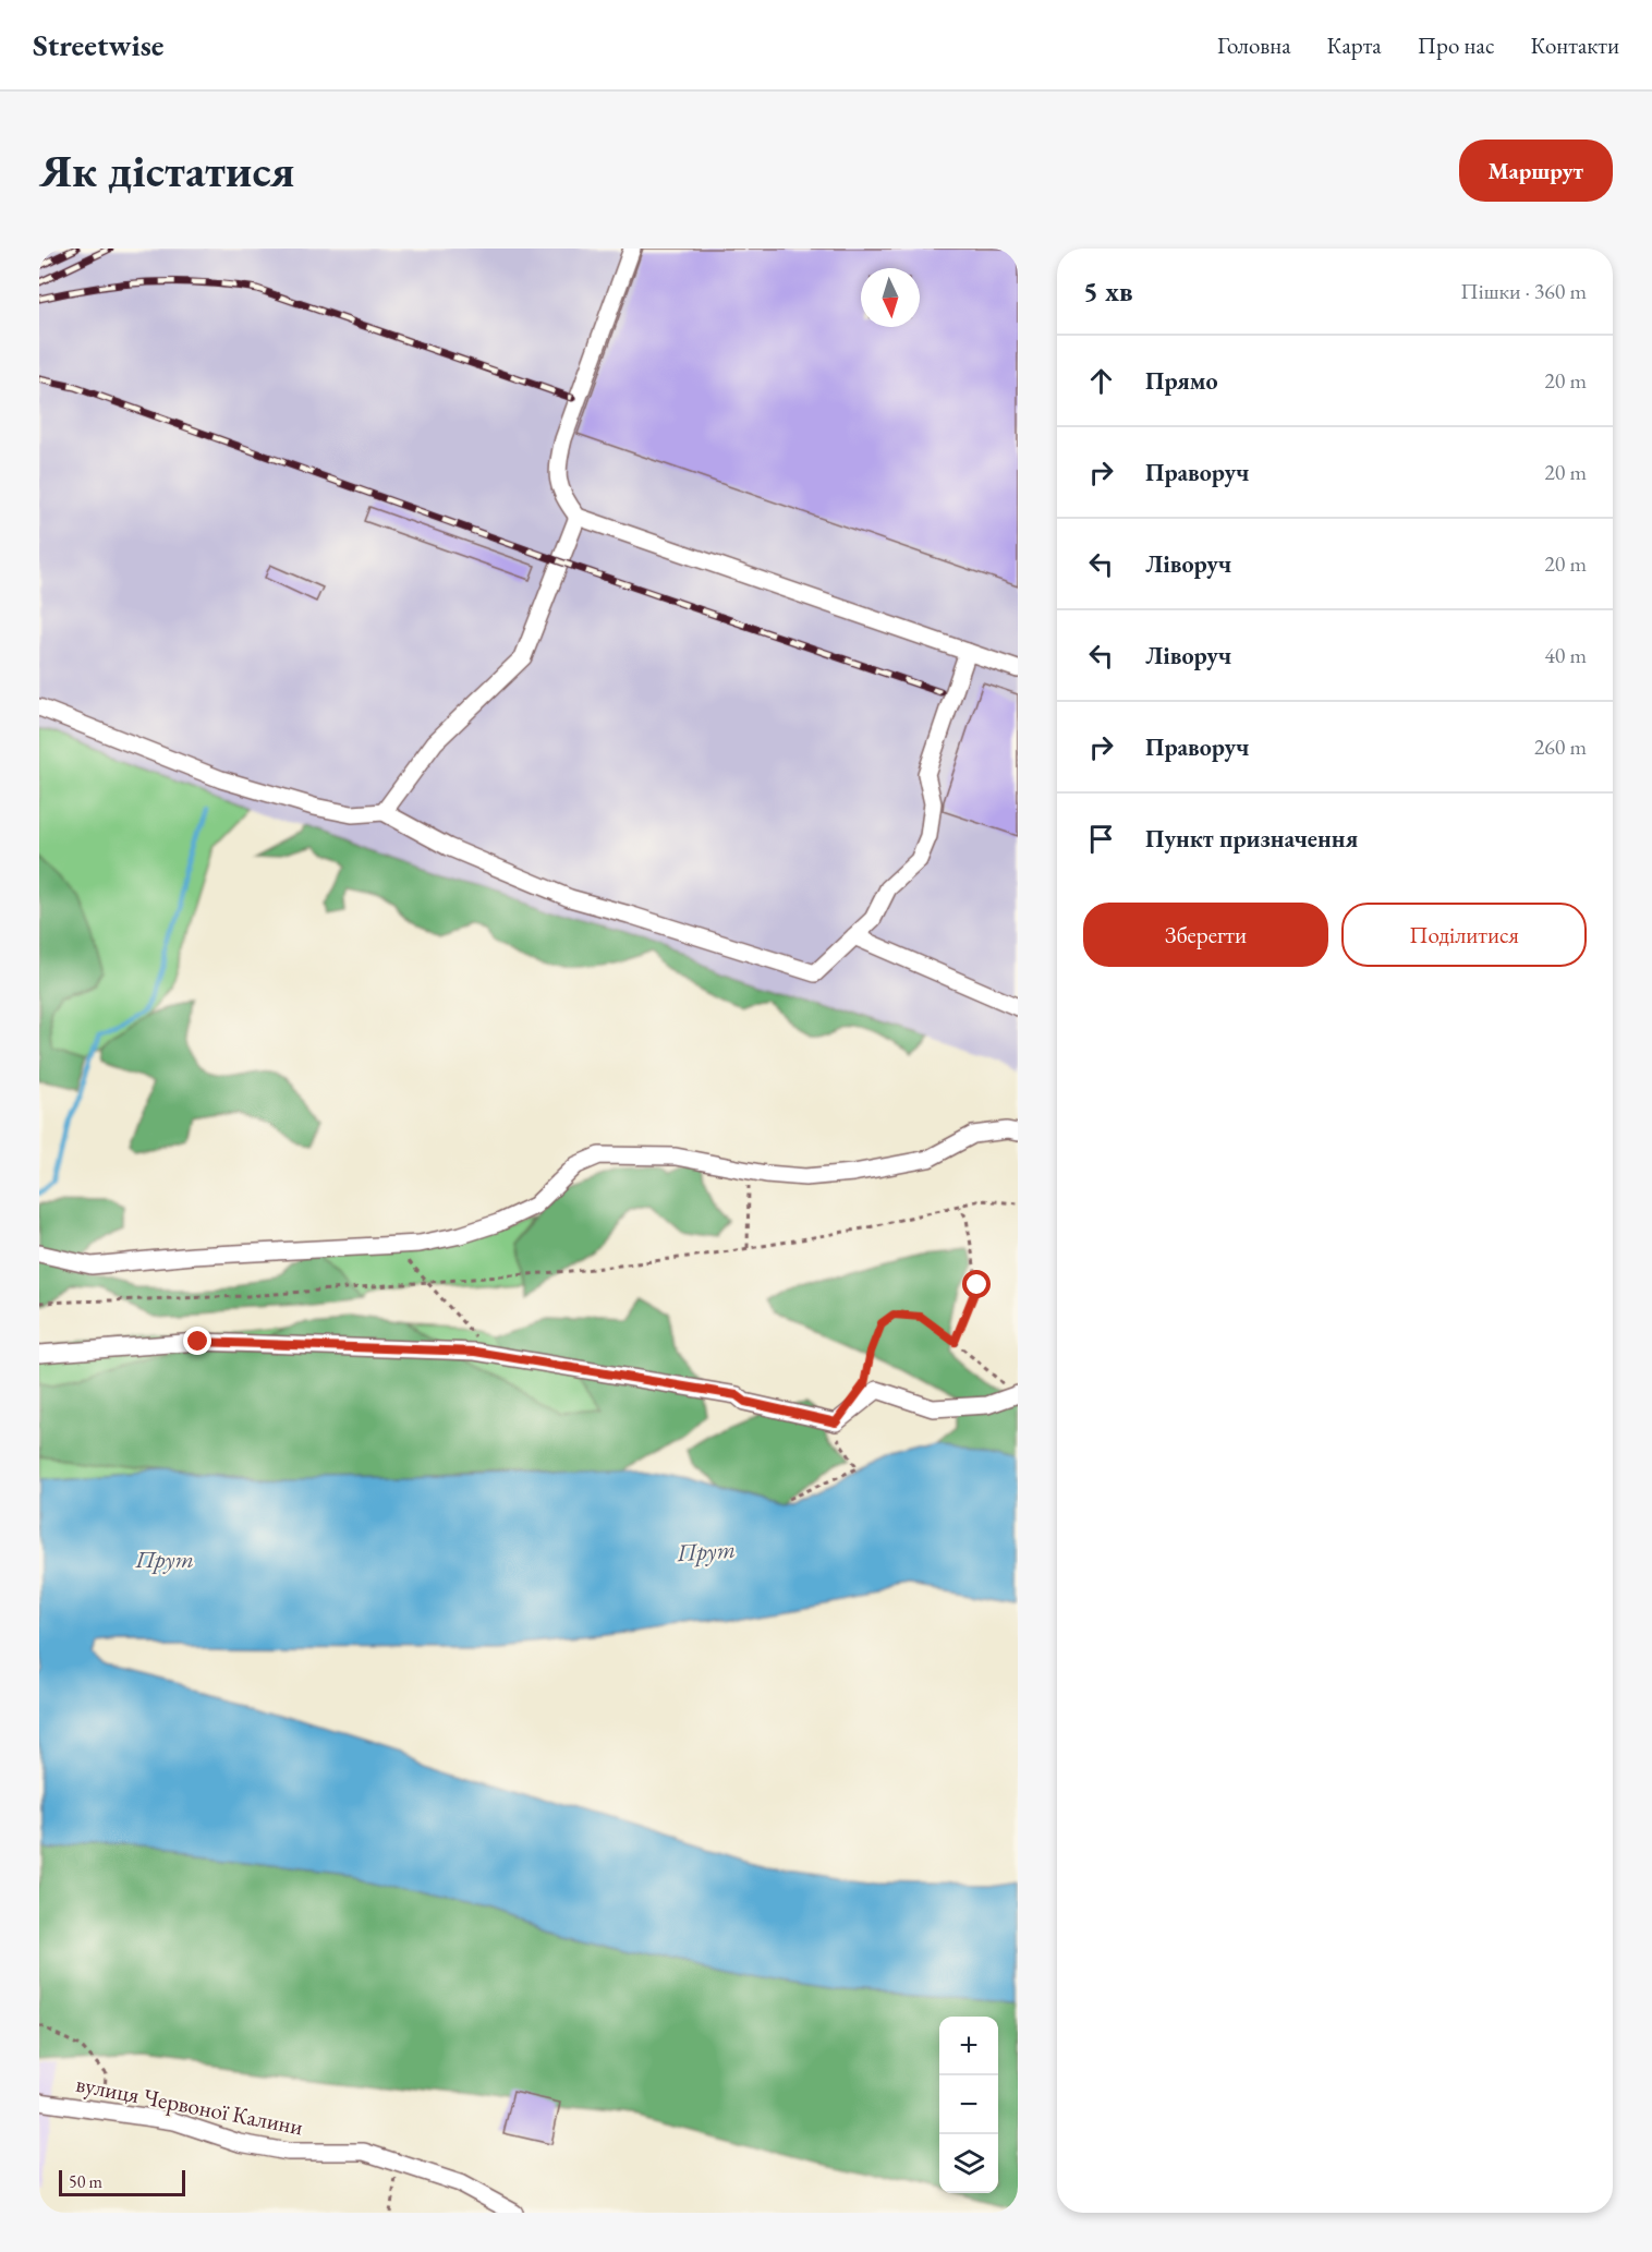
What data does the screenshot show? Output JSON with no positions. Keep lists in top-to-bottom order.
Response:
{
  "streets": {
    "street": ["вулиця Червоної Калини"]
  },
  "water": ["Прут"],
  "scale_bar": "50 m",
  "north": "bottom",
  "page": {
    "header": "Streetwise",
    "nav": [
      "Головна",
      "Карта",
      "Про нас",
      "Контакти"
    ],
    "buttons": [
      "Маршрут",
      ["Зберегти", "Поділитися"]
    ],
    "title": "Як дістатися",
    "heading": ["5 хв", "Пішки · 360 m"],
    "list": [
      ["Прямо", "20 m"],
      ["Праворуч", "20 m"],
      ["Ліворуч", "20 m"],
      ["Ліворуч", "40 m"],
      ["Праворуч", "260 m"],
      "Пункт призначення"
    ],
    "map_buttons": ["+", "−"],
    "scale": "50 m"
  }
}
